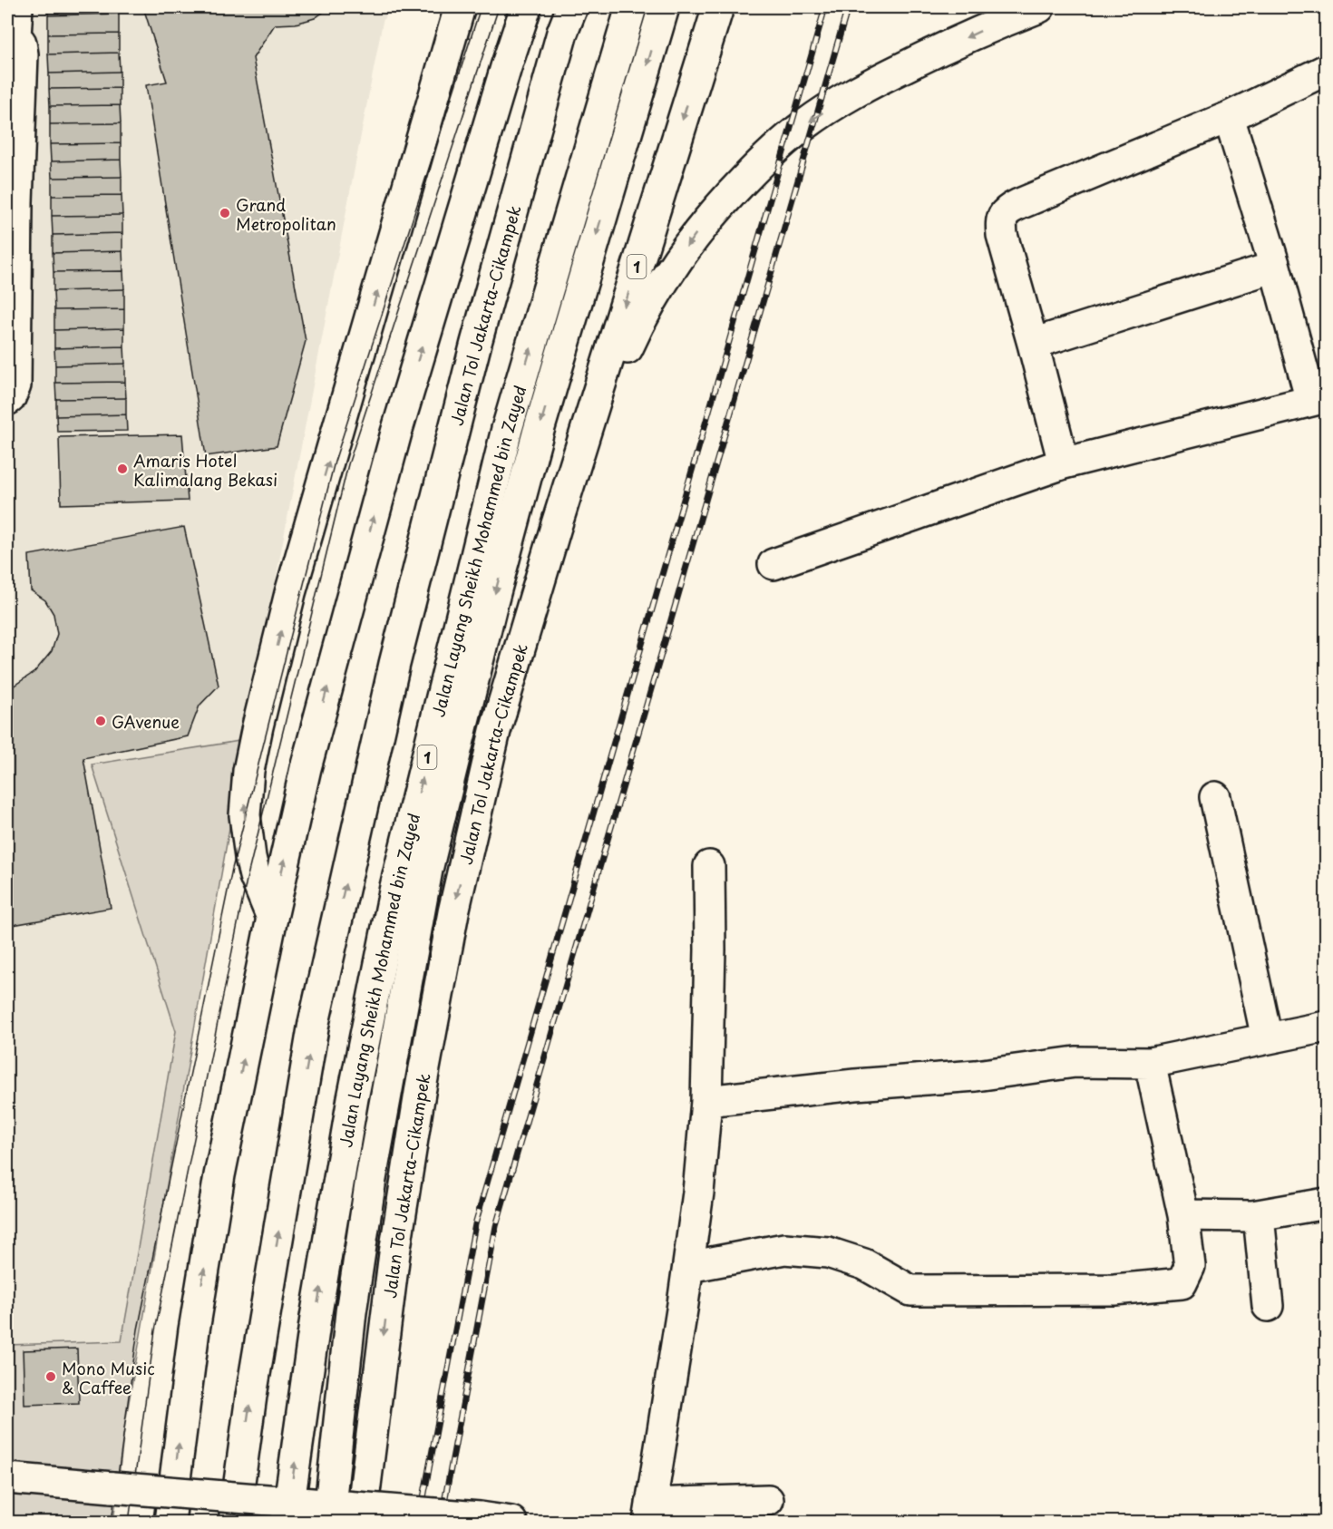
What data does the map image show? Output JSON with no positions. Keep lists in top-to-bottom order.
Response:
{
  "streets": {
    "main road": ["1", "Jalan Tol Jakarta–Cikampek", "Jalan Layang Sheikh Mohammed bin Zayed"]
  },
  "places": [
    "Grand Metropolitan",
    "Amaris Hotel Kalimalang Bekasi",
    "GAvenue",
    "Mono Music & Caffee"
  ]
}
